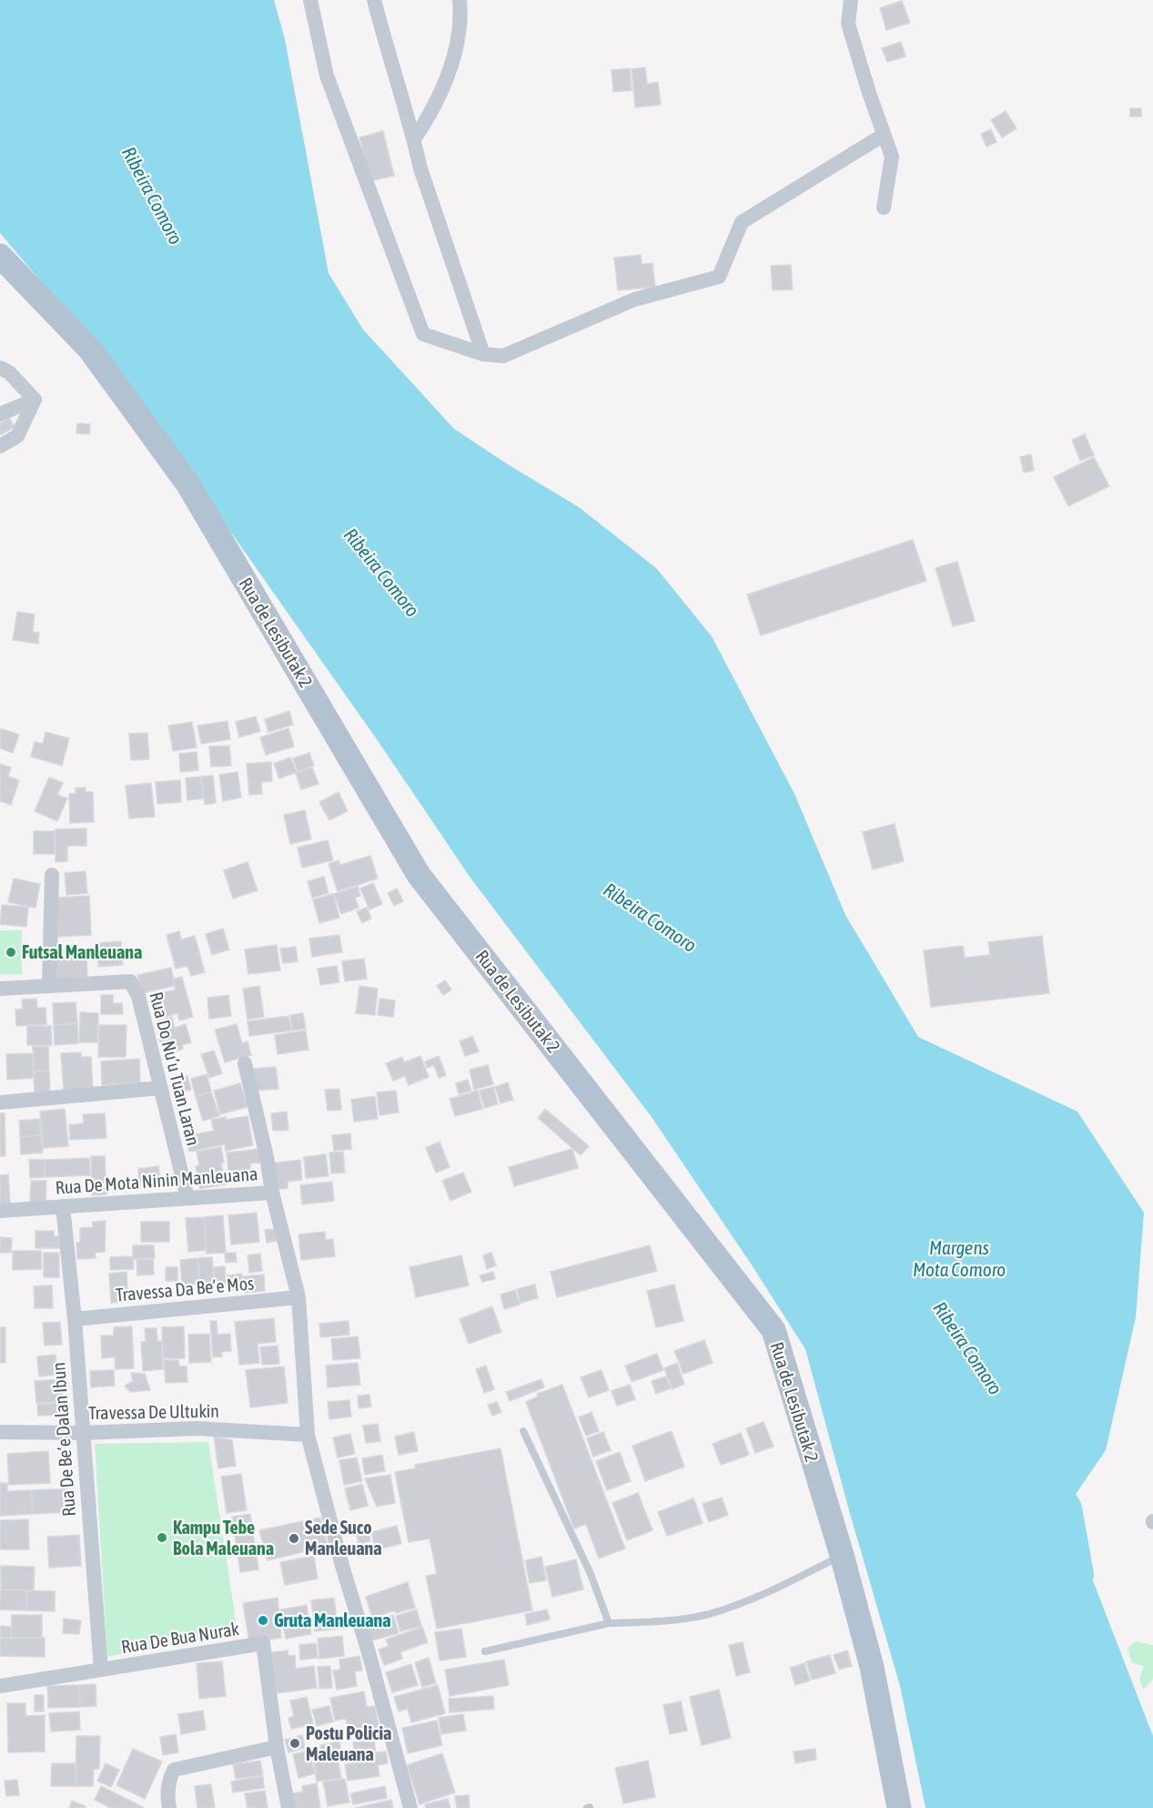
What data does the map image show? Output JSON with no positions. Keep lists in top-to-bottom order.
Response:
{
  "streets": {
    "main road": ["Rua de Lesibutak 2"],
    "street": [
      "Rua Do Nu’u Tuan Laran",
      "Rua De Mota Ninin Manleuana",
      "Travessa Da Be’e Mos",
      "Travessa De Ultukin",
      "Rua De Be’e Dalan Ibun",
      "Rua De Bua Nurak"
    ]
  },
  "crossings": [
    ["Rua Do Nu’u Tuan Laran", "Rua De Mota Ninin Manleuana"],
    ["Rua De Mota Ninin Manleuana", "Travessa Da Be’e Mos"],
    ["Rua De Mota Ninin Manleuana", "Travessa De Ultukin"],
    ["Rua De Mota Ninin Manleuana", "Rua De Be’e Dalan Ibun"],
    ["Travessa Da Be’e Mos", "Rua De Be’e Dalan Ibun"],
    ["Travessa De Ultukin", "Rua De Be’e Dalan Ibun"],
    ["Rua De Be’e Dalan Ibun", "Rua De Bua Nurak"]
  ],
  "water": ["Ribeira Comoro", "Margens Mota Comoro"],
  "places": [
    "Futsal Manleuana",
    "Kampu Tebe Bola Maleuana",
    "Sede Suco Manleuana",
    "Gruta Manleuana",
    "Postu Policia Maleuana"
  ]
}
